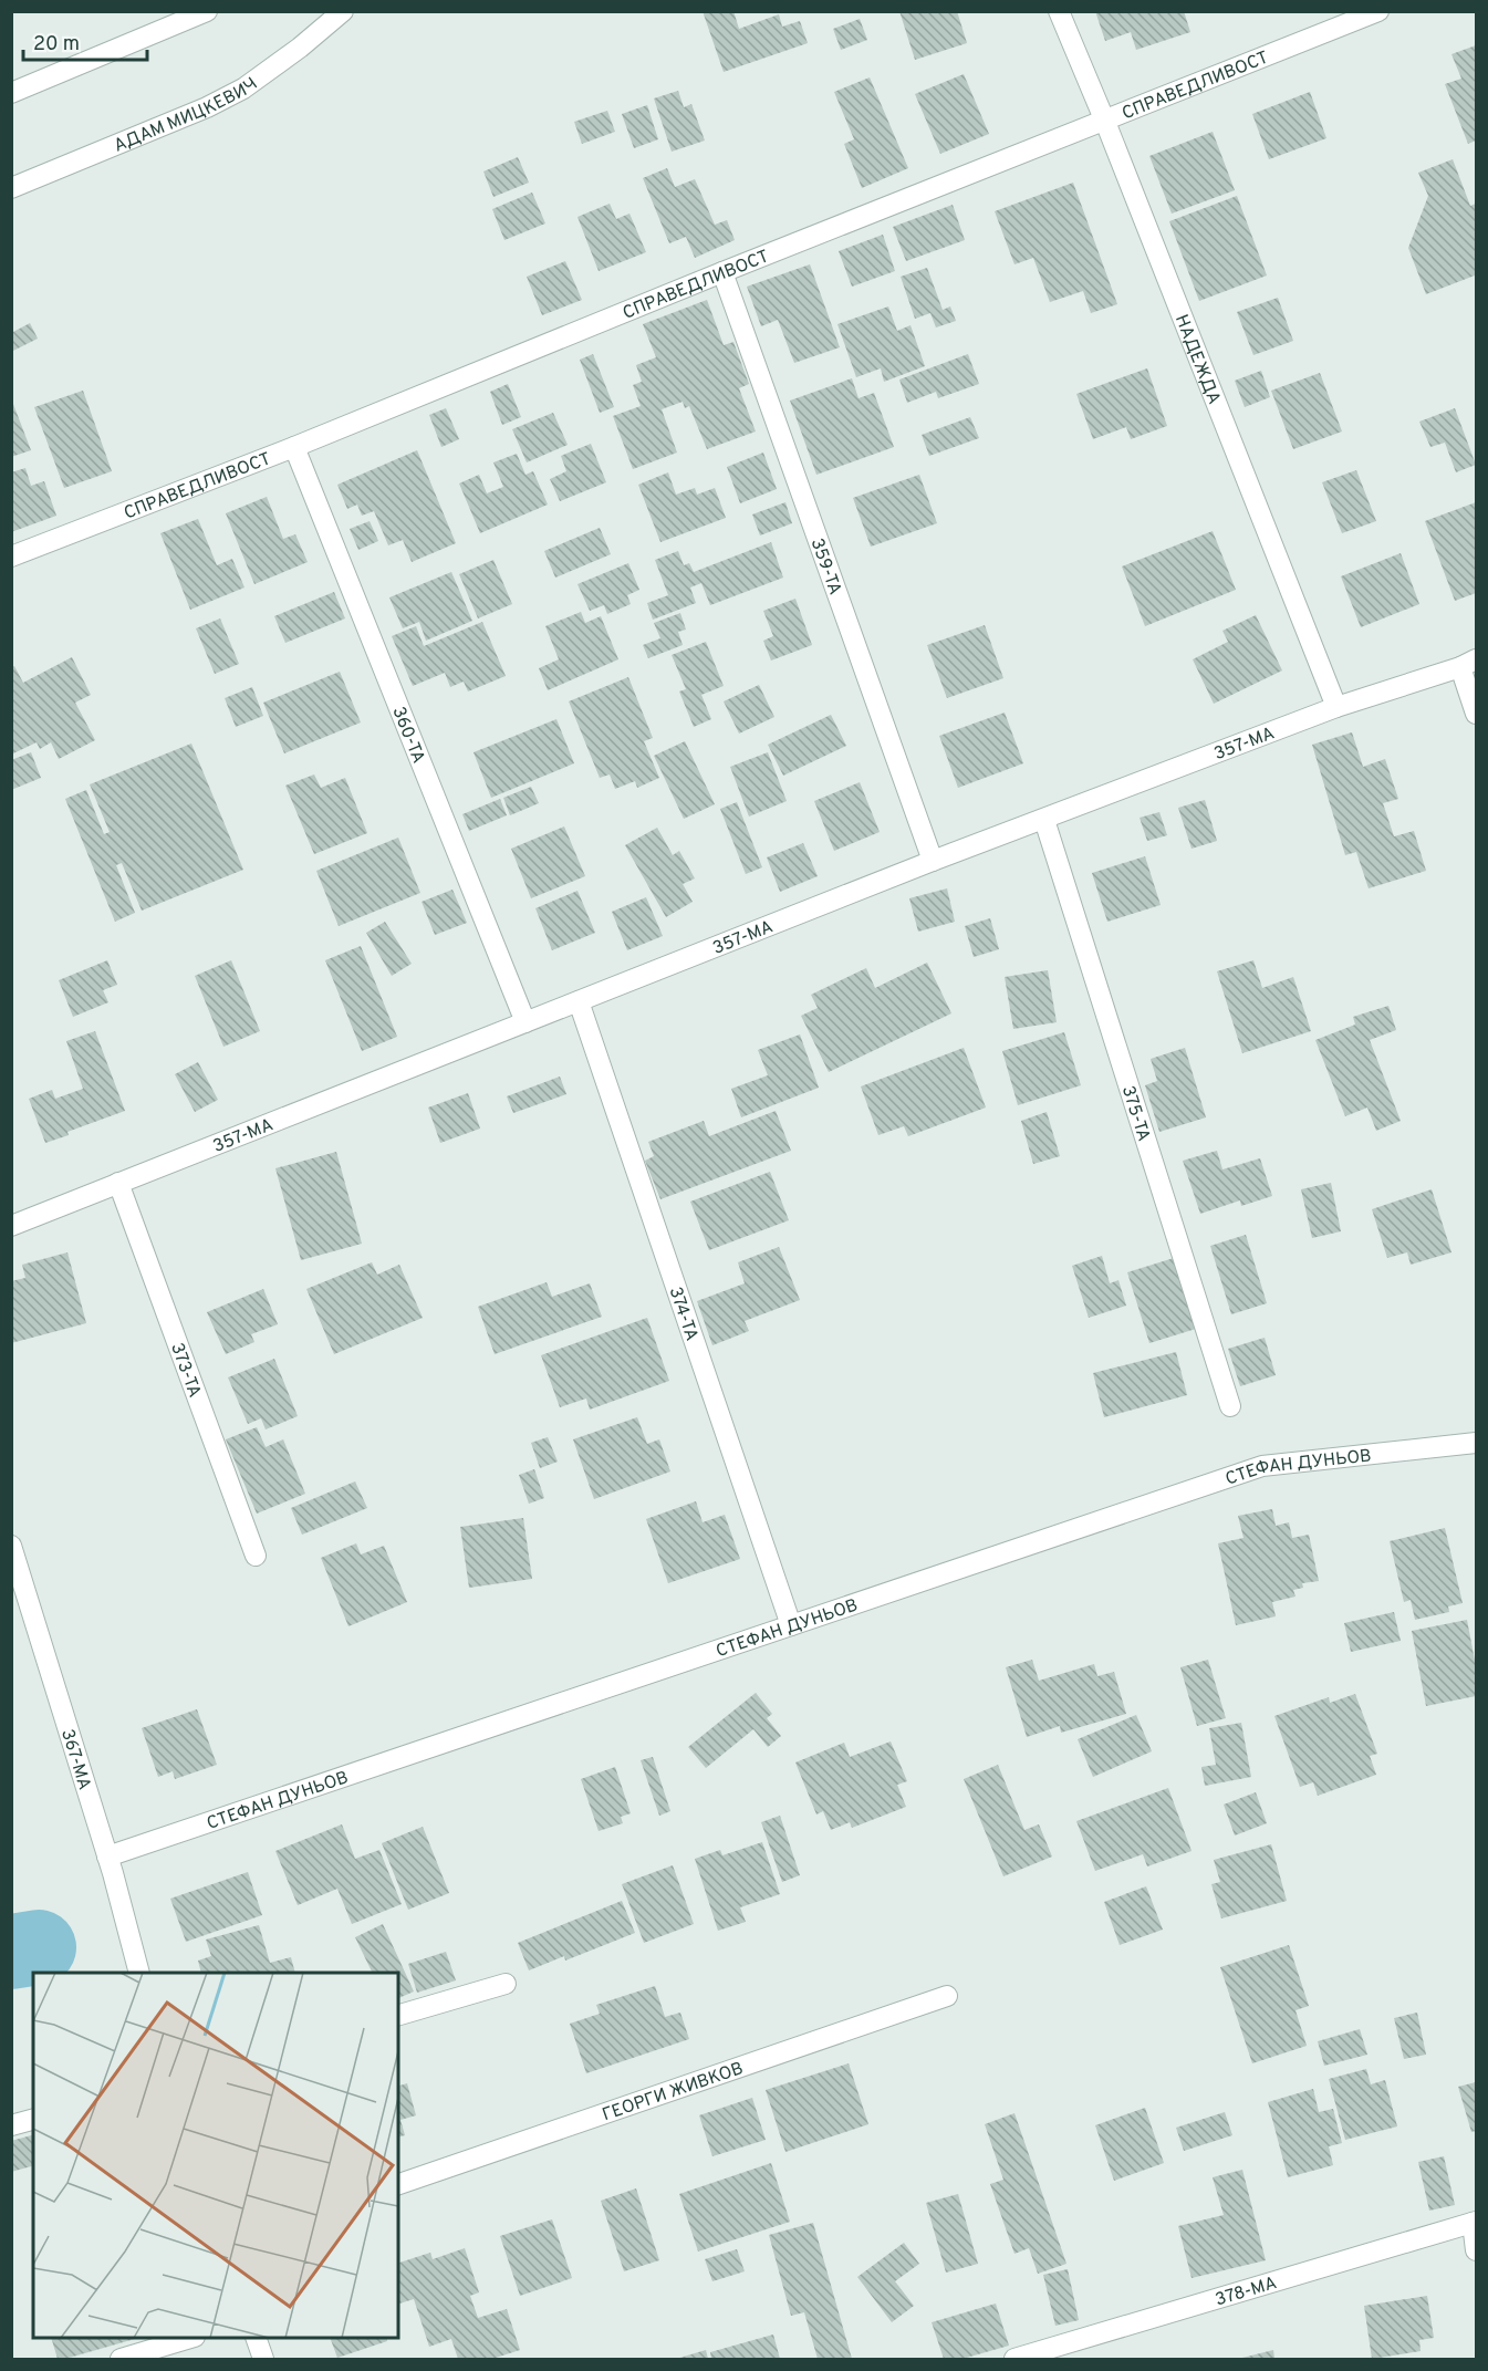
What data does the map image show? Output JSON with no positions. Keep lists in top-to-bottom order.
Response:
{
  "streets": {
    "street": [
      "СПРАВЕДЛИВОСТ",
      "АДАМ МИЦКЕВИЧ",
      "НАДЕЖДА",
      "359-ТА",
      "360-ТА",
      "357-МА",
      "375-ТА",
      "374-ТА",
      "373-ТА",
      "СТЕФАН ДУНЬОВ",
      "367-МА",
      "ГЕОРГИ ЖИВКОВ",
      "378-МА"
    ]
  },
  "crossings": [
    ["СПРАВЕДЛИВОСТ", "НАДЕЖДА"],
    ["СПРАВЕДЛИВОСТ", "359-ТА"],
    ["СПРАВЕДЛИВОСТ", "360-ТА"],
    ["НАДЕЖДА", "357-МА"],
    ["359-ТА", "357-МА"],
    ["360-ТА", "357-МА"],
    ["357-МА", "375-ТА"],
    ["357-МА", "374-ТА"],
    ["357-МА", "373-ТА"],
    ["374-ТА", "СТЕФАН ДУНЬОВ"],
    ["СТЕФАН ДУНЬОВ", "367-МА"]
  ],
  "scale_bar": "20 m"
}
